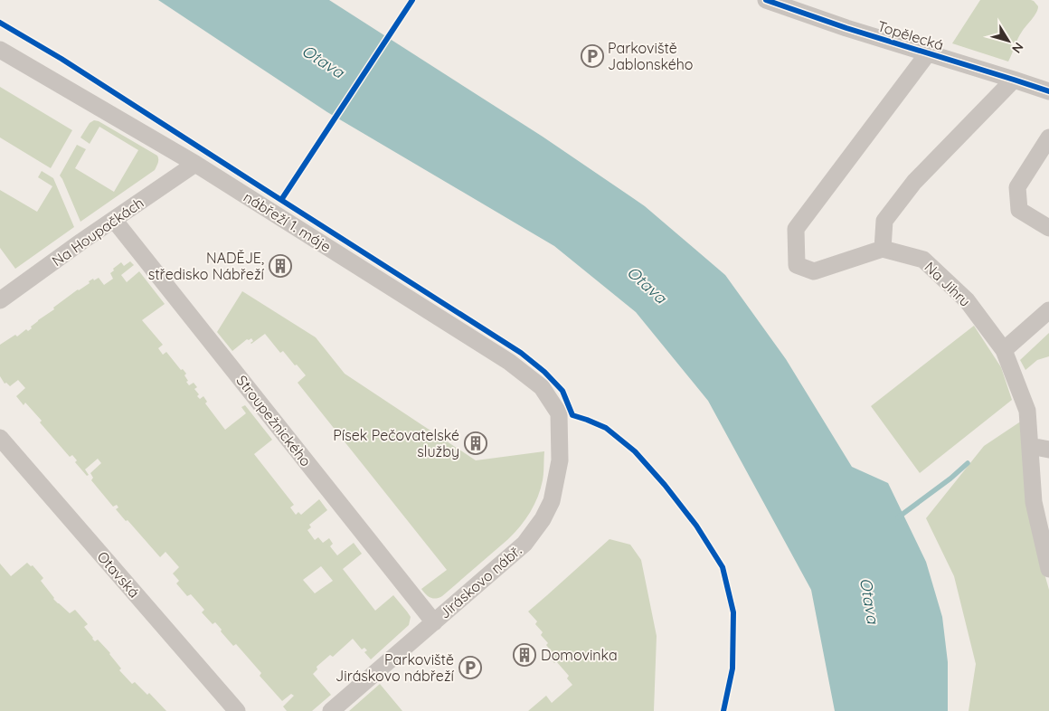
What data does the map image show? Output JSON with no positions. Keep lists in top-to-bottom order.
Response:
{
  "streets": {
    "street": [
      "Topělecká",
      "nábřeží 1. máje",
      "Na Houpačkách",
      "Na Jihru",
      "Stroupežnického",
      "Otavská",
      "Jiráskovo nábř."
    ]
  },
  "crossings": [
    ["Topělecká", "Na Jihru"],
    ["nábřeží 1. máje", "Na Houpačkách"],
    ["nábřeží 1. máje", "Jiráskovo nábř."],
    ["Na Houpačkách", "Stroupežnického"],
    ["Stroupežnického", "Jiráskovo nábř."]
  ],
  "water": ["Otava"],
  "places": {
    "parking": ["Parkoviště Jablonského", "Parkoviště Jiráskovo nábřeží"],
    "building": ["NADĚJE, středisko Nábřeží", "Písek Pečovatelské služby", "Domovinka"]
  },
  "north": "bottom right"
}
